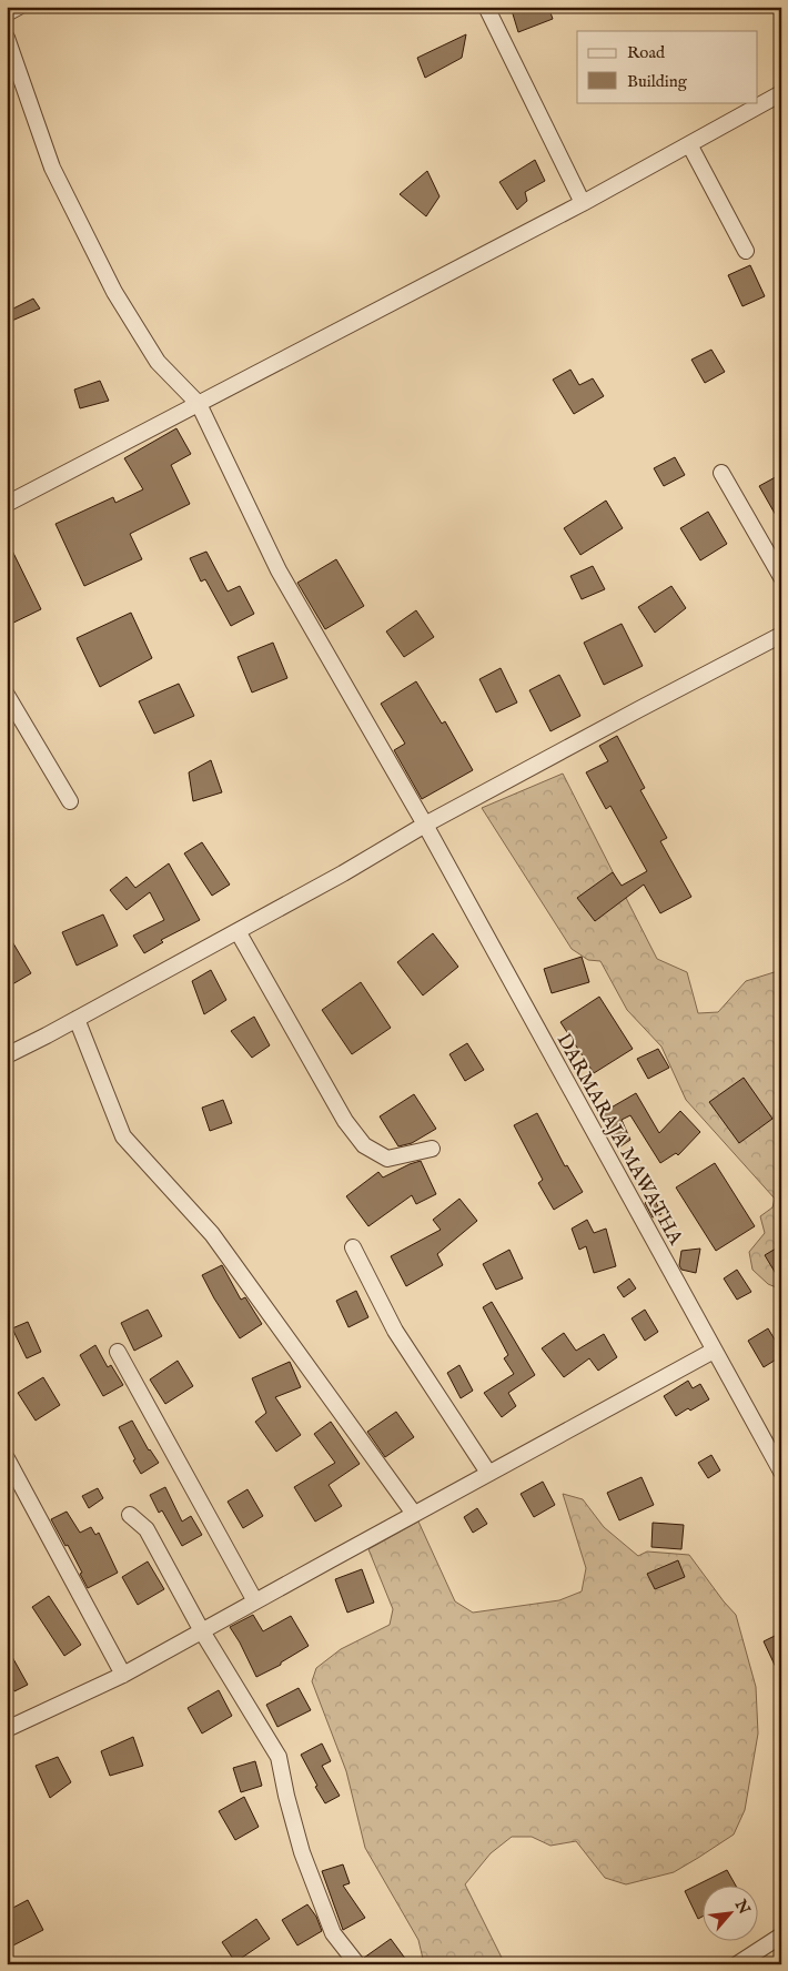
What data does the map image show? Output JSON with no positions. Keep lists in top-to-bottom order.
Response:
{
  "streets": {
    "street": ["DARMARAJA MAWATHA"]
  },
  "legend": ["Road", "Building"],
  "north": "top right"
}
